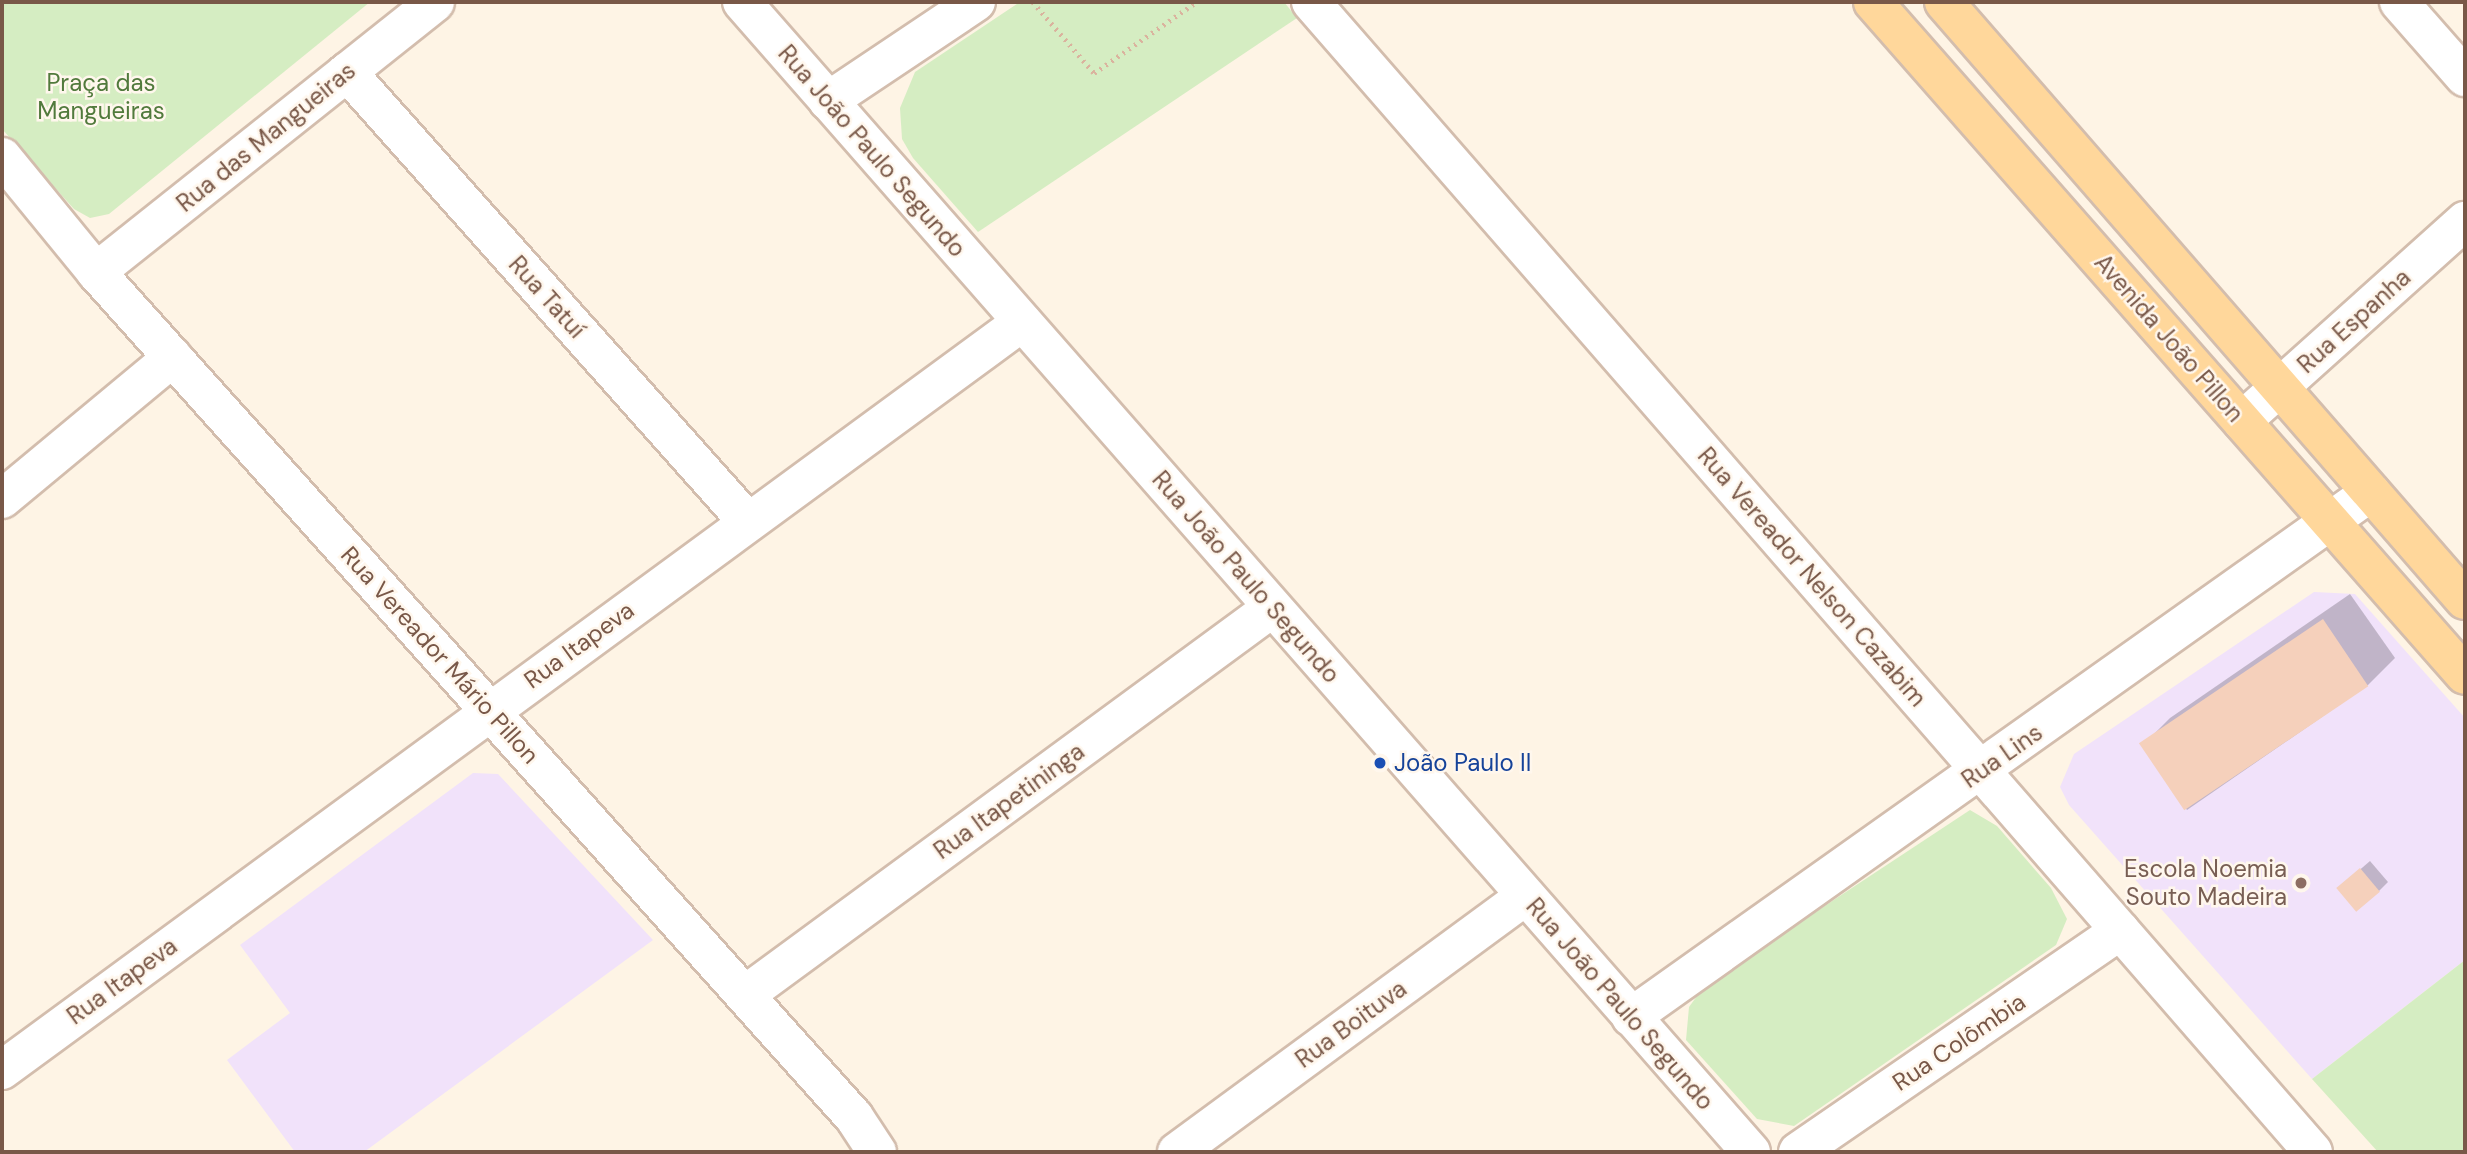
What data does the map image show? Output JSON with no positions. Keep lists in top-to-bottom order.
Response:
{
  "streets": {
    "main road": ["Avenida João Pillon"],
    "street": [
      "Rua das Mangueiras",
      "Rua João Paulo Segundo",
      "Rua Tatuí",
      "Rua Espanha",
      "Rua Vereador Nelson Cazabim",
      "Rua Itapeva",
      "Rua Vereador Mário Pillon",
      "Rua Lins",
      "Rua Itapetininga",
      "Rua Boituva",
      "Rua Colômbia"
    ]
  },
  "crossings": [
    ["Rua das Mangueiras", "Rua Tatuí"],
    ["Rua das Mangueiras", "Rua Vereador Mário Pillon"],
    ["Rua João Paulo Segundo", "Rua Itapeva"],
    ["Rua João Paulo Segundo", "Rua Lins"],
    ["Rua João Paulo Segundo", "Rua Itapetininga"],
    ["Rua João Paulo Segundo", "Rua Boituva"],
    ["Rua Tatuí", "Rua Itapeva"],
    ["Rua Espanha", "Avenida João Pillon"],
    ["Avenida João Pillon", "Rua Lins"],
    ["Rua Vereador Nelson Cazabim", "Rua Lins"],
    ["Rua Vereador Nelson Cazabim", "Rua Colômbia"],
    ["Rua Itapeva", "Rua Vereador Mário Pillon"],
    ["Rua Vereador Mário Pillon", "Rua Itapetininga"]
  ],
  "parks": ["Praça das Mangueiras"],
  "places": ["João Paulo II", "Escola Noemia Souto Madeira"]
}
